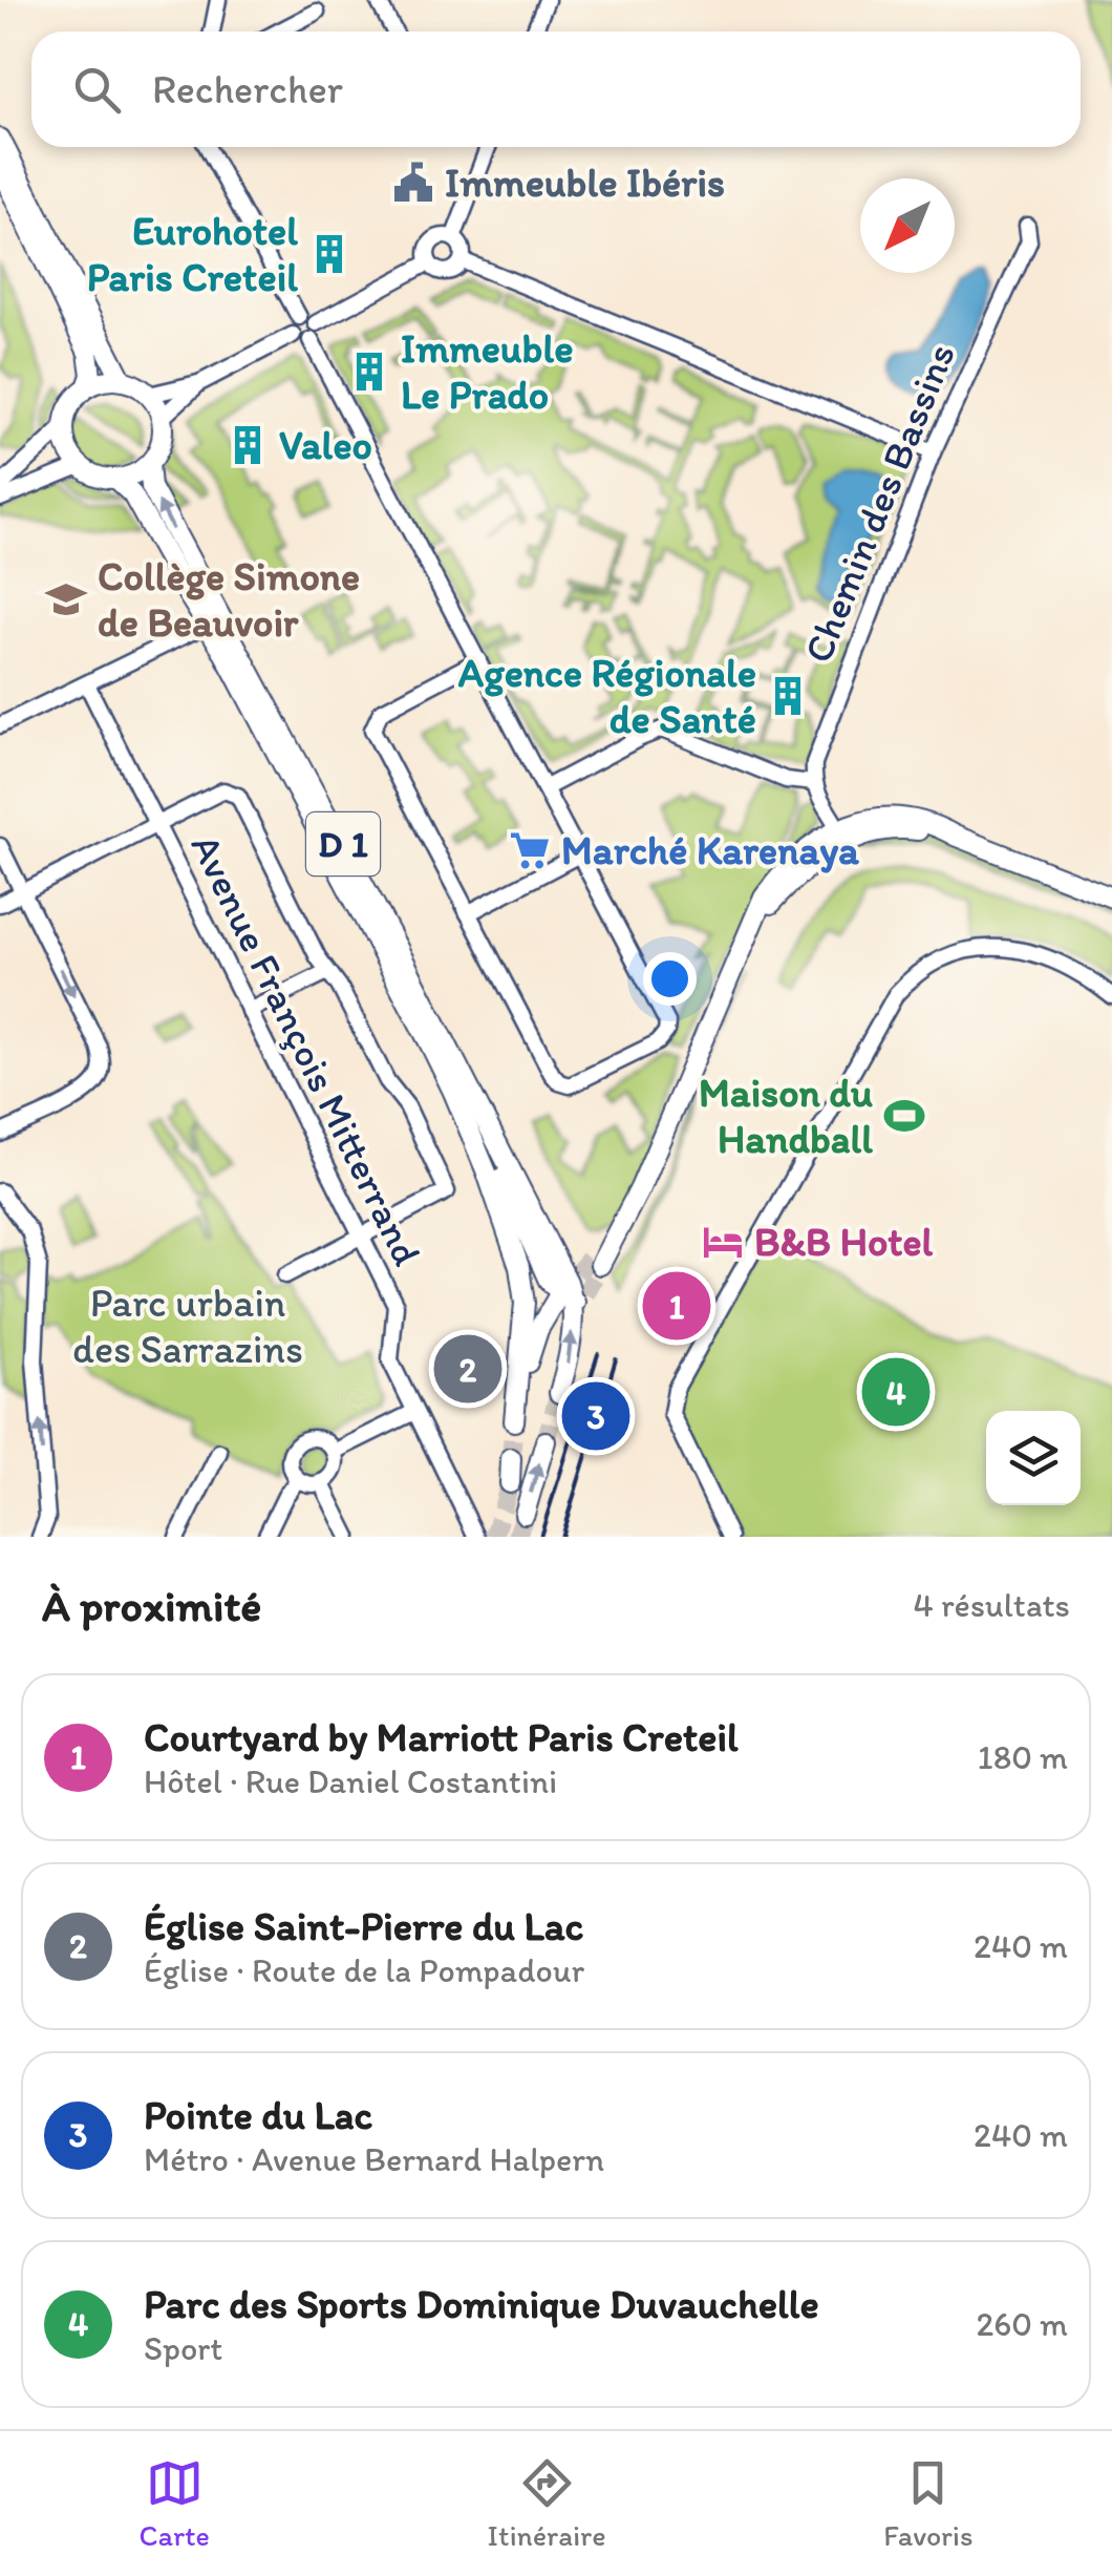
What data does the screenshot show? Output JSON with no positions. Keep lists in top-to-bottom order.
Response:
{
  "streets": {
    "main road": ["D 1"],
    "street": ["Chemin des Bassins", "Avenue François Mitterrand"]
  },
  "parks": ["Parc urbain des Sarrazins"],
  "places": {
    "public building": ["Immeuble Ibéris"],
    "building": [
      "Eurohotel Paris Creteil",
      "Immeuble Le Prado",
      "Valeo",
      "Agence Régionale de Santé"
    ],
    "school or university": ["Collège Simone de Beauvoir"],
    "supermarket": ["Marché Karenaya"],
    "sports": ["Maison du Handball"],
    "hotel": ["B&B Hotel"]
  },
  "north": "bottom left",
  "page": {
    "search": "Rechercher",
    "pins": [
      "1",
      "2",
      "4",
      "3"
    ],
    "heading": ["À proximité", "4 résultats"],
    "list": [
      {
        "mark": "1",
        "name": "Courtyard by Marriott Paris Creteil",
        "note": "Hôtel · Rue Daniel Costantini",
        "value": "180 m"
      },
      {
        "mark": "2",
        "name": "Église Saint-Pierre du Lac",
        "note": "Église · Route de la Pompadour",
        "value": "240 m"
      },
      {
        "mark": "3",
        "name": "Pointe du Lac",
        "note": "Métro · Avenue Bernard Halpern",
        "value": "240 m"
      },
      {
        "mark": "4",
        "name": "Parc des Sports Dominique Duvauchelle",
        "note": "Sport",
        "value": "260 m"
      }
    ],
    "nav": ["Carte", "Itinéraire", "Favoris"]
  }
}
